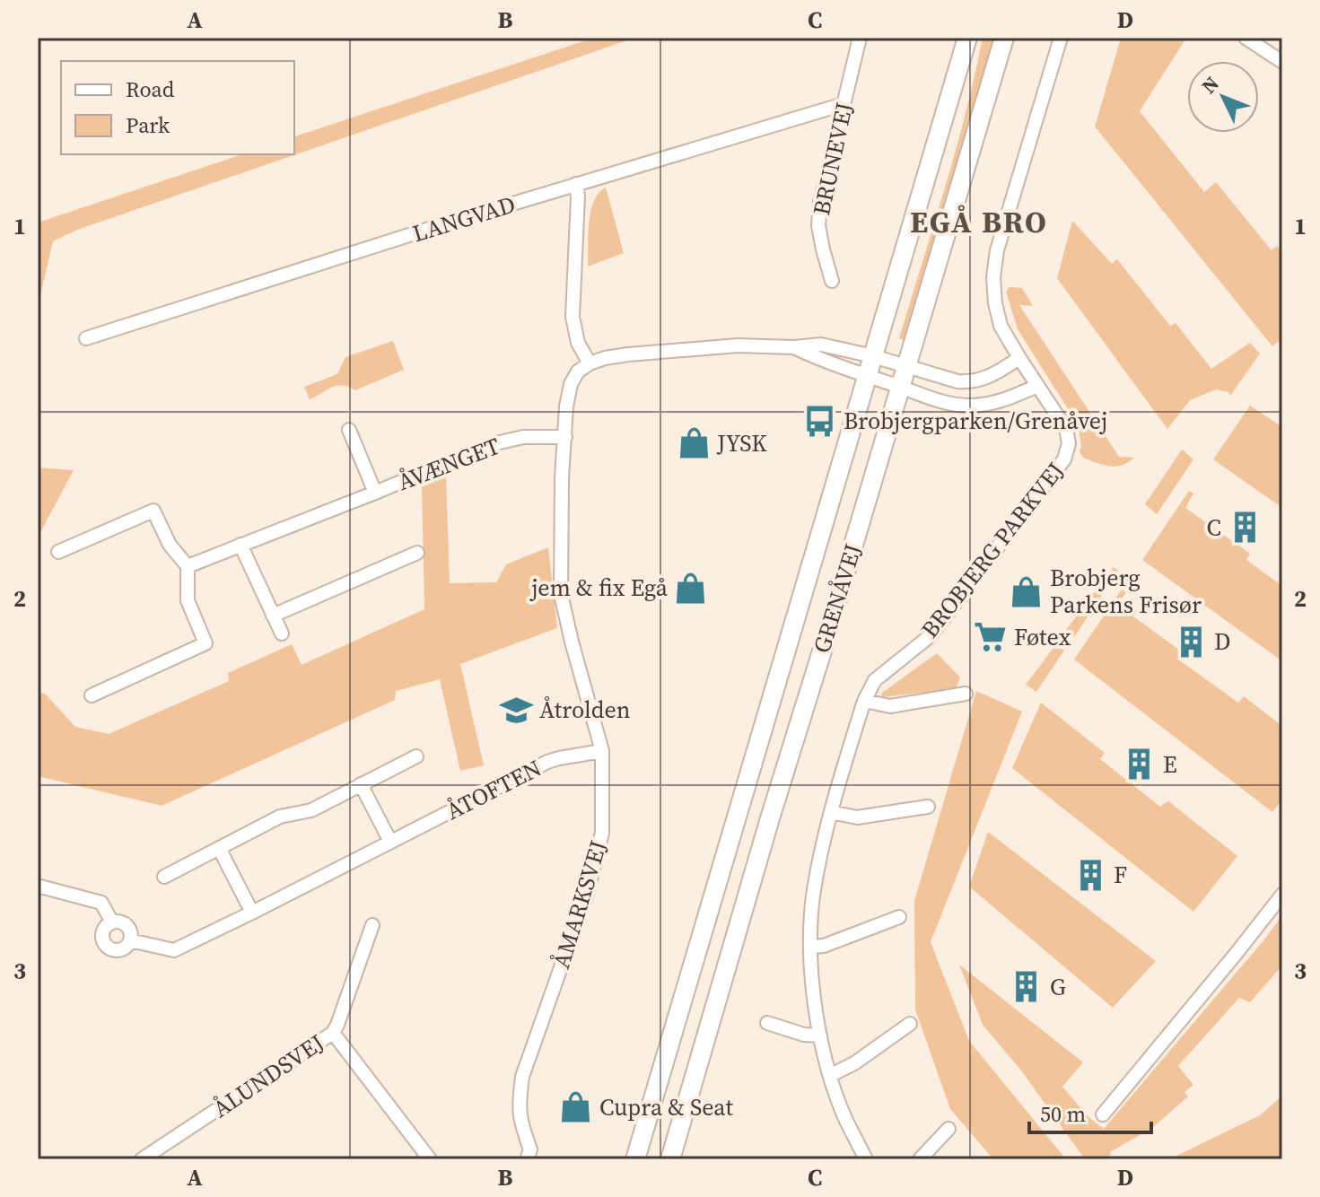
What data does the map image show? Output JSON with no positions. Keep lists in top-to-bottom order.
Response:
{
  "streets": {
    "main road": ["GRENÅVEJ"],
    "street": [
      "BRUNEVEJ",
      "LANGVAD",
      "ÅVÆNGET",
      "BROBJERG PARKVEJ",
      "ÅTOFTEN",
      "ÅMARKSVEJ",
      "ÅLUNDSVEJ"
    ]
  },
  "crossings": [
    ["BRUNEVEJ", "LANGVAD"],
    ["ÅVÆNGET", "ÅMARKSVEJ"],
    ["ÅTOFTEN", "ÅMARKSVEJ"]
  ],
  "districts": ["EGÅ BRO"],
  "places": {
    "bus stop": ["Brobjergparken/Grenåvej"],
    "shop": [
      "JYSK",
      "jem & fix Egå",
      "Brobjerg Parkens Frisør",
      "Cupra & Seat"
    ],
    "building": [
      "C",
      "D",
      "E",
      "F",
      "G"
    ],
    "supermarket": ["Føtex"],
    "school or university": ["Åtrolden"]
  },
  "legend": ["Road", "Park"],
  "scale_bar": "50 m",
  "north": "top left",
  "grid": {
    "columns": [
      "A",
      "B",
      "C",
      "D"
    ],
    "rows": ["1", "2", "3"]
  }
}
